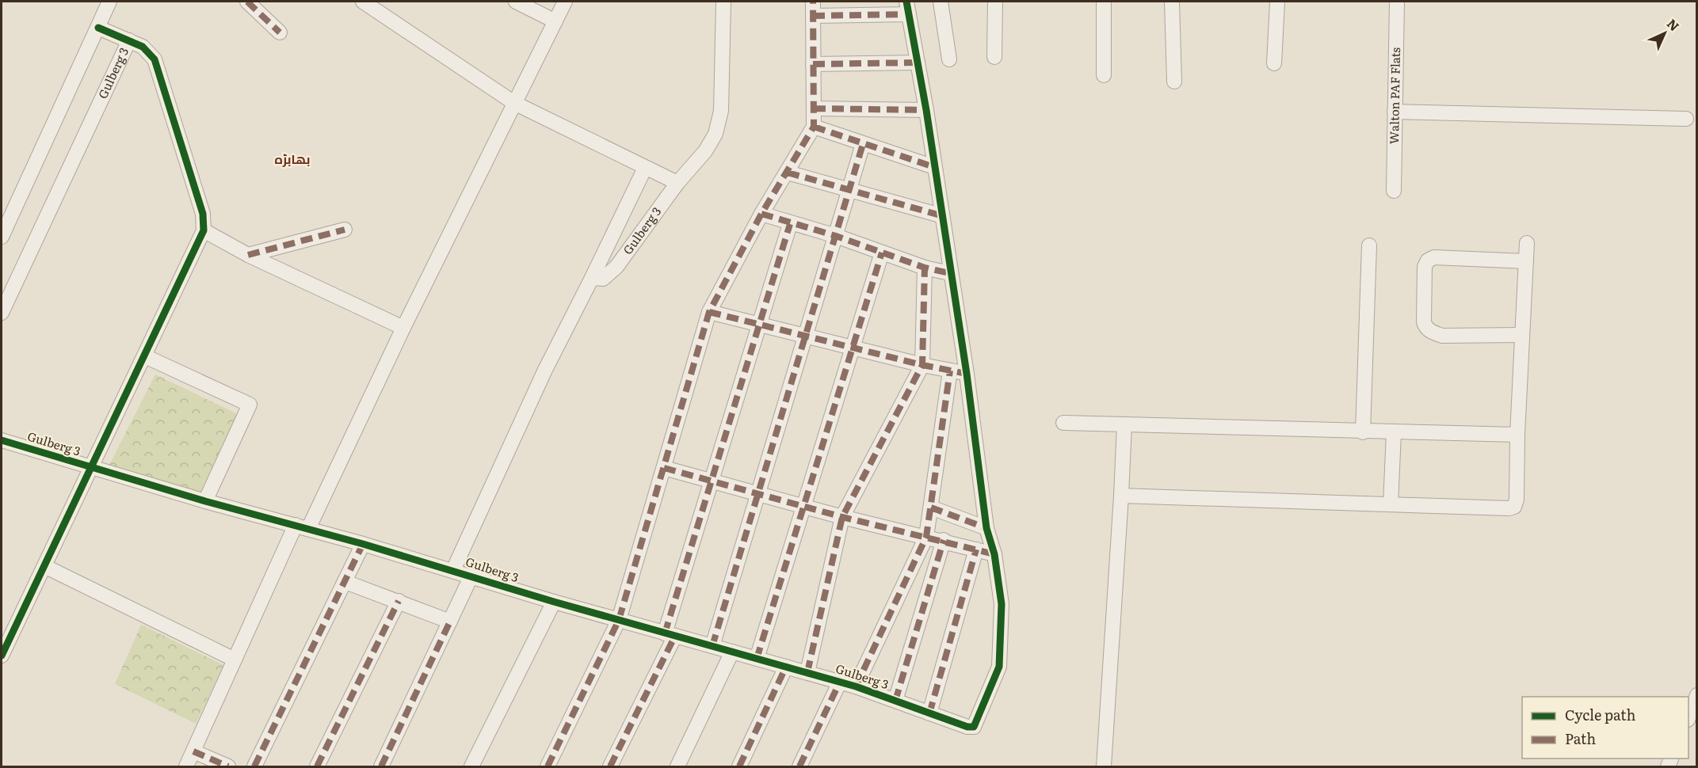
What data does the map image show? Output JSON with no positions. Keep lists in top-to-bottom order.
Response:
{
  "streets": {
    "street": ["Gulberg 3", "Walton PAF Flats"]
  },
  "districts": ["بھابڑہ"],
  "legend": ["Cycle path", "Path"],
  "north": "top right"
}
